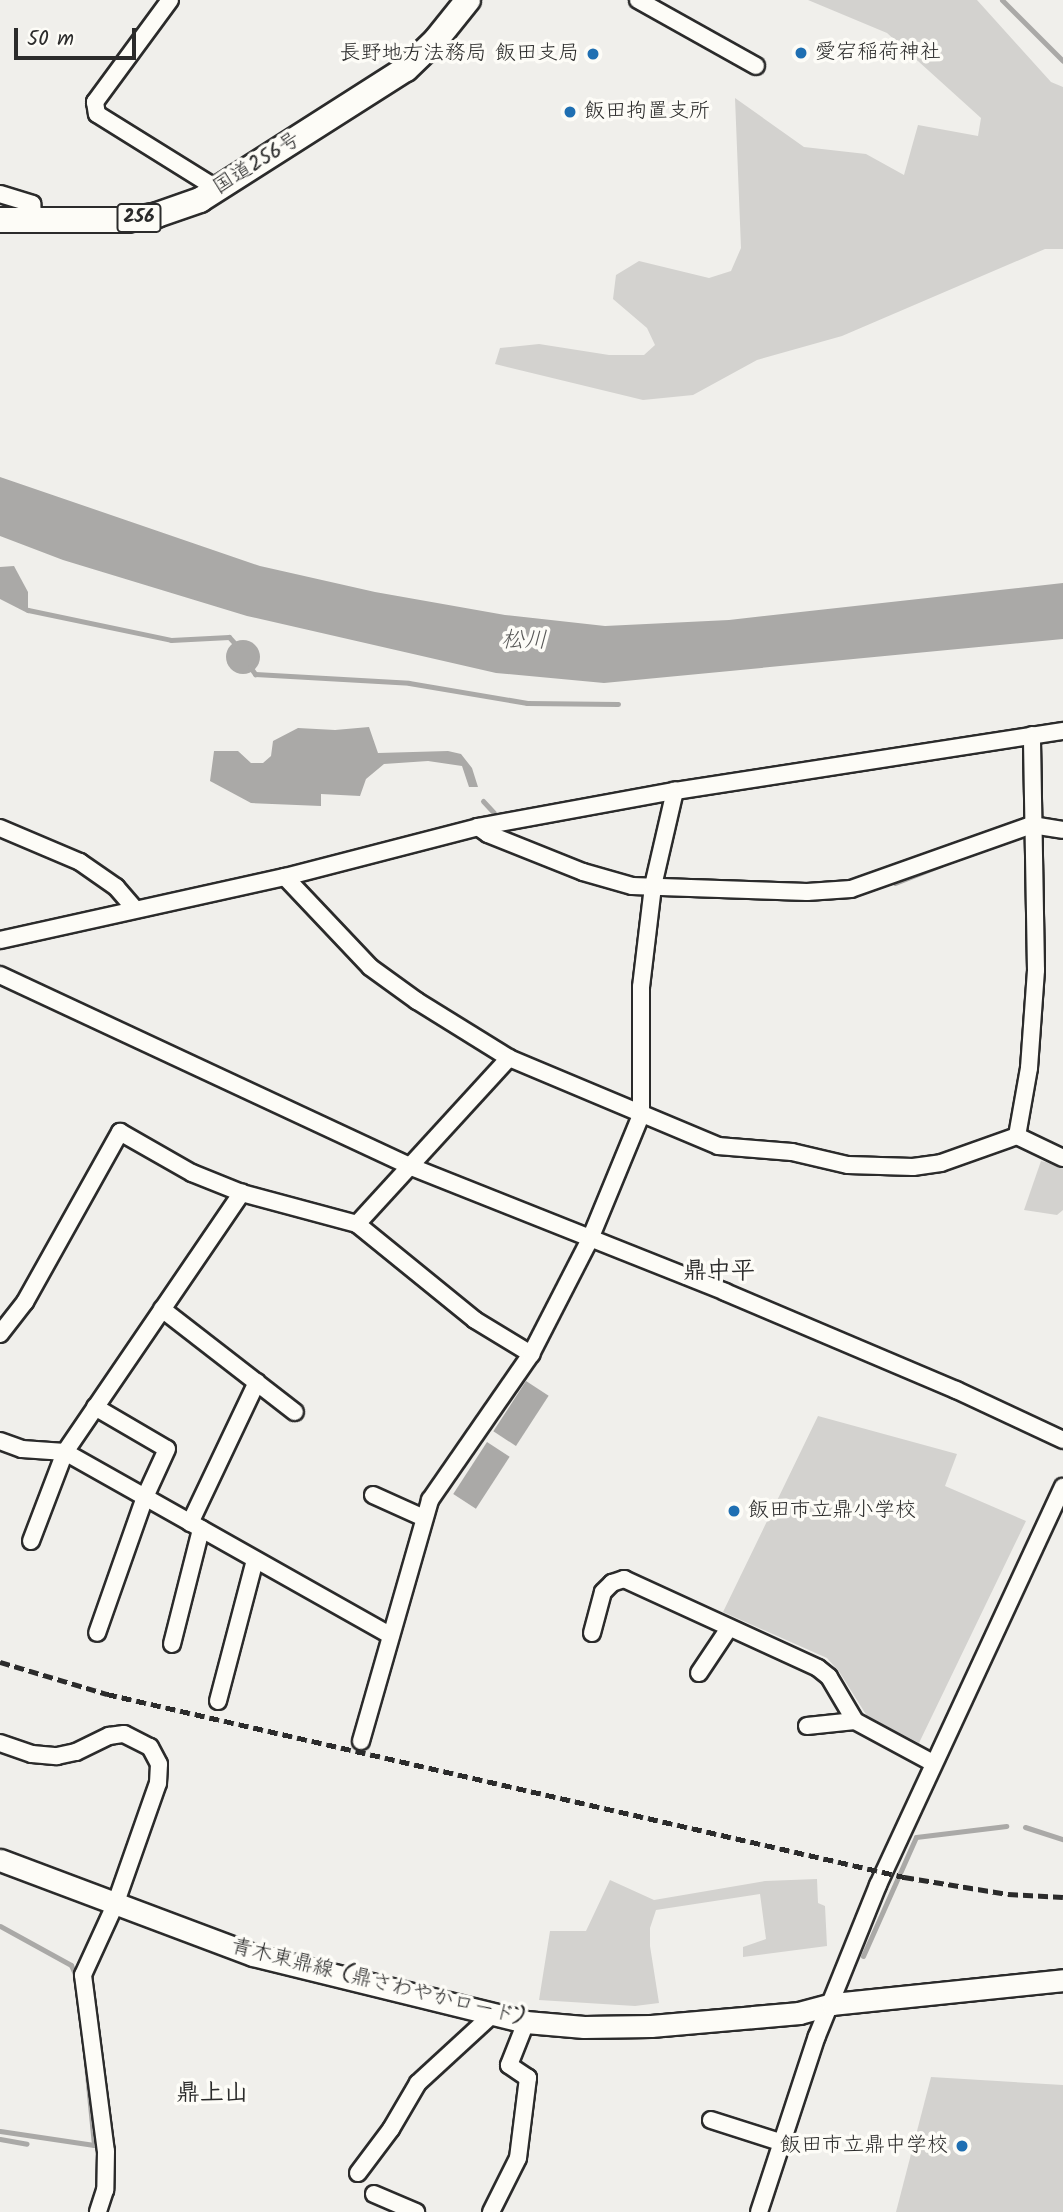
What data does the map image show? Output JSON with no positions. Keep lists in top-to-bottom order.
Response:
{
  "streets": {
    "highway": ["国道256号", "256"],
    "main road": ["青木東鼎線 (鼎さわやかロード)"]
  },
  "districts": ["鼎中平", "鼎上山"],
  "water": ["松川"],
  "places": [
    "愛宕稲荷神社",
    "長野地方法務局 飯田支局",
    "飯田拘置支所",
    "飯田市立鼎小学校",
    "飯田市立鼎中学校"
  ],
  "scale_bar": "50 m"
}
